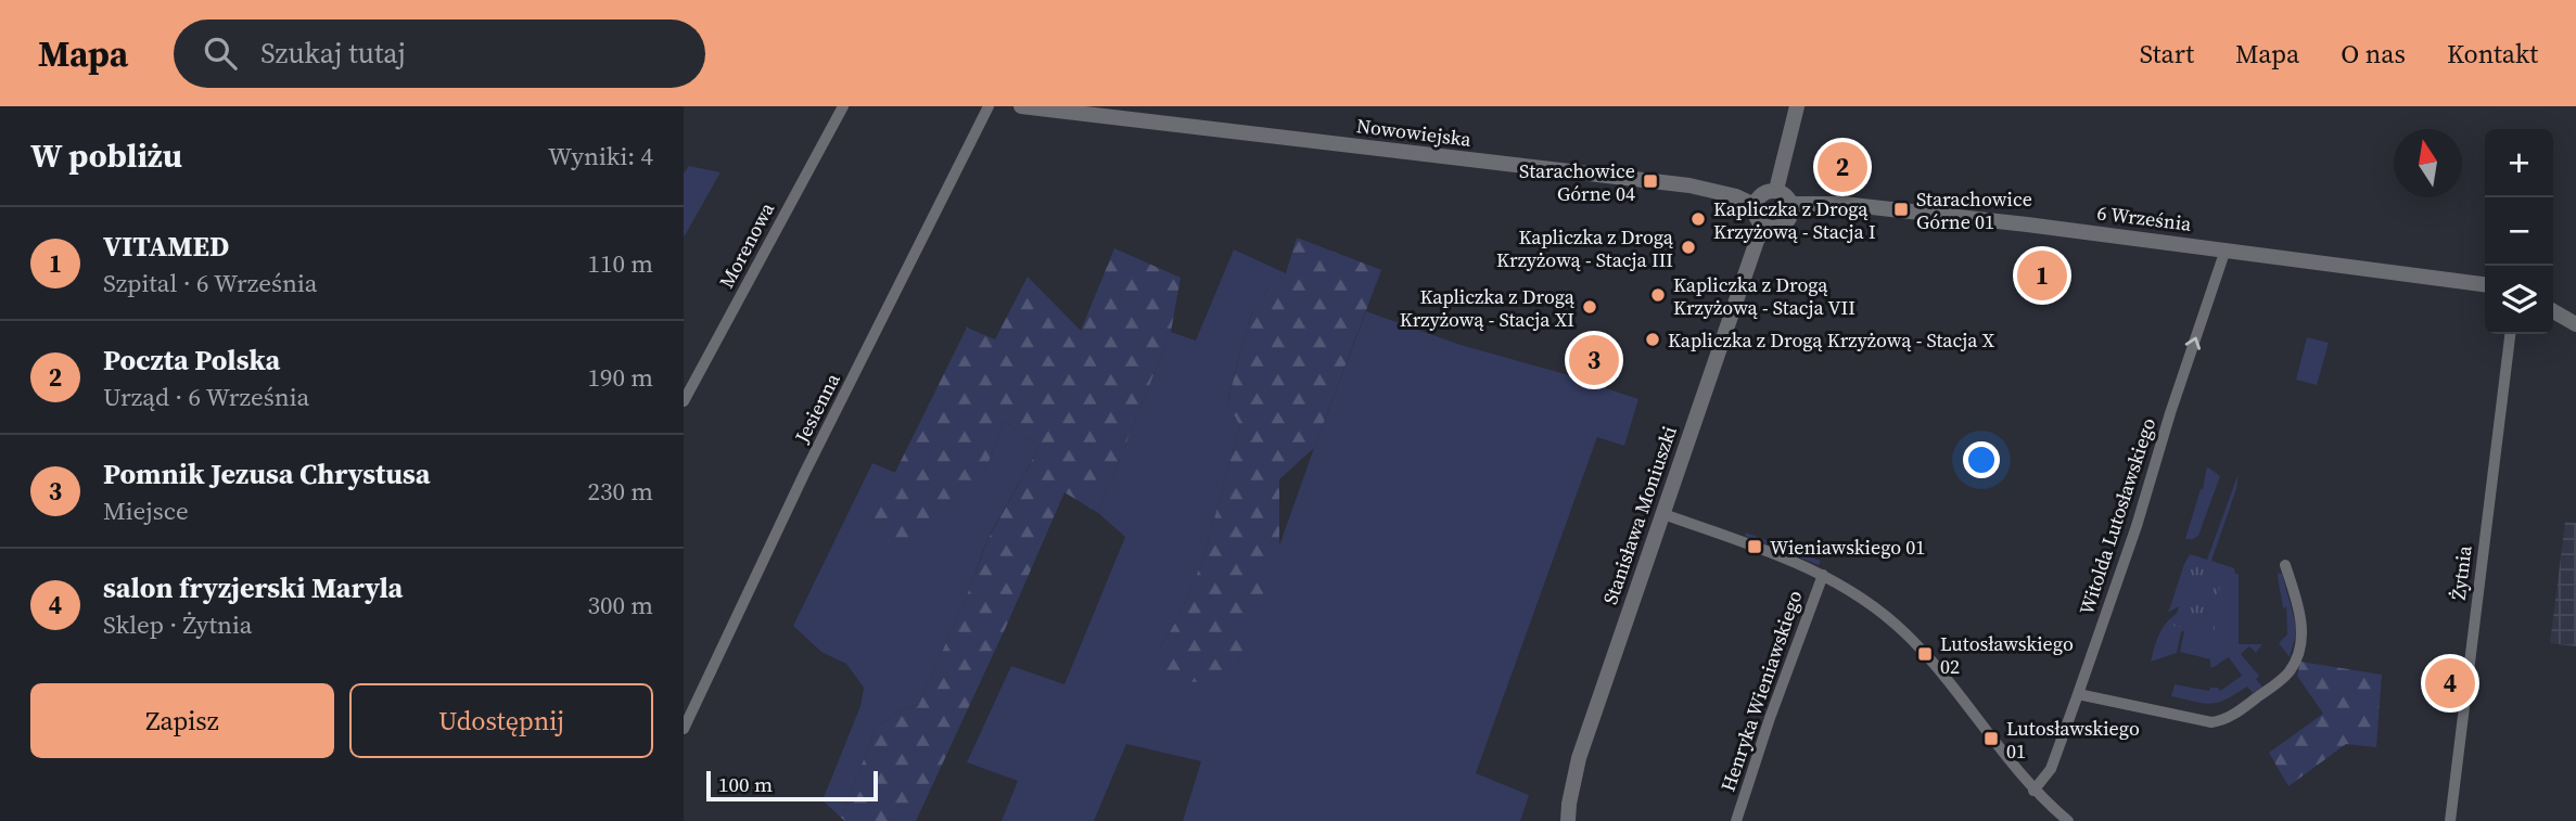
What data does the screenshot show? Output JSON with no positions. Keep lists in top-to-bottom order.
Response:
{
  "streets": {
    "street": [
      "Nowowiejska",
      "6 Września",
      "Morenowa",
      "Jesienna",
      "Stanisława Moniuszki",
      "Witolda Lutosławskiego",
      "Żytnia",
      "Henryka Wieniawskiego"
    ]
  },
  "crossings": [
    ["Nowowiejska", "6 Września"],
    ["Nowowiejska", "Stanisława Moniuszki"],
    ["6 Września", "Stanisława Moniuszki"],
    ["6 Września", "Witolda Lutosławskiego"]
  ],
  "one_way": ["Witolda Lutosławskiego"],
  "places": {
    "transit": [
      "Starachowice Górne 04",
      "Starachowice Górne 01",
      "Wieniawskiego 01",
      "Lutosławskiego 02",
      "Lutosławskiego 01"
    ],
    "other": [
      "Kapliczka z Drogą Krzyżową - Stacja I",
      "Kapliczka z Drogą Krzyżową - Stacja III",
      "Kapliczka z Drogą Krzyżową - Stacja VII",
      "Kapliczka z Drogą Krzyżową - Stacja XI",
      "Kapliczka z Drogą Krzyżową - Stacja X"
    ]
  },
  "scale_bar": "100 m",
  "north": "top",
  "page": {
    "header": "Mapa",
    "search": "Szukaj tutaj",
    "nav": [
      "Start",
      "Mapa",
      "O nas",
      "Kontakt"
    ],
    "heading": ["W pobliżu", "Wyniki: 4"],
    "map_buttons": ["+", "−"],
    "pins": [
      "2",
      "1",
      "3",
      "4"
    ],
    "list": [
      {
        "mark": "1",
        "name": "VITAMED",
        "note": "Szpital · 6 Września",
        "value": "110 m"
      },
      {
        "mark": "2",
        "name": "Poczta Polska",
        "note": "Urząd · 6 Września",
        "value": "190 m"
      },
      {
        "mark": "3",
        "name": "Pomnik Jezusa Chrystusa",
        "note": "Miejsce",
        "value": "230 m"
      },
      {
        "mark": "4",
        "name": "salon fryzjerski Maryla",
        "note": "Sklep · Żytnia",
        "value": "300 m"
      }
    ],
    "buttons": ["Zapisz", "Udostępnij"],
    "scale": "100 m"
  }
}
